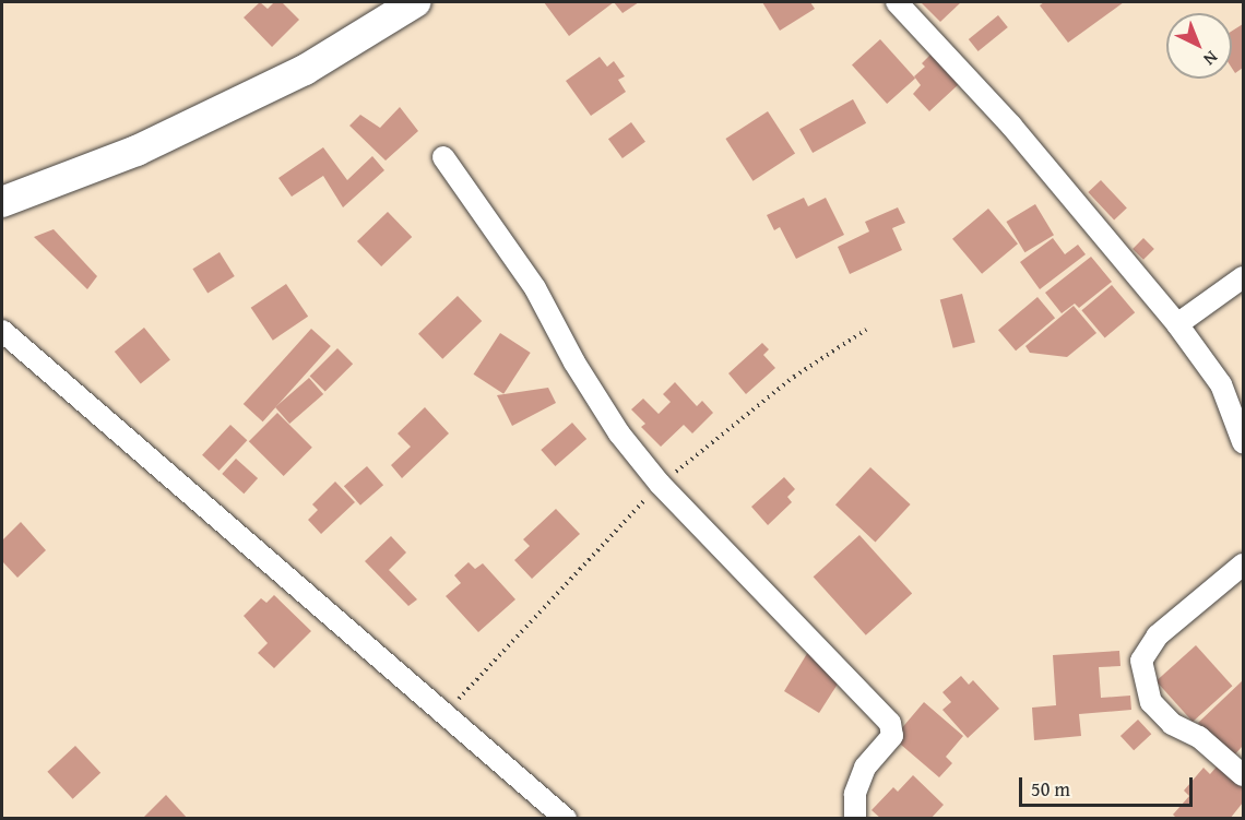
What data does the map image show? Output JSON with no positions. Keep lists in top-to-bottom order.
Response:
{
  "scale_bar": "50 m",
  "north": "bottom right"
}
